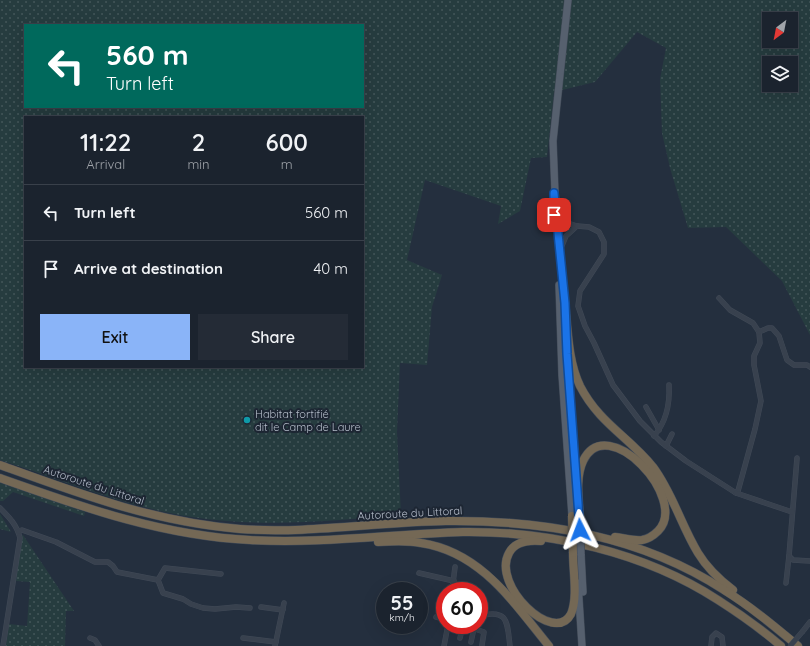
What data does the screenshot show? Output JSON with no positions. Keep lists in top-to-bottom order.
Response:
{
  "streets": {
    "highway": ["Autoroute du Littoral"]
  },
  "places": ["Habitat fortifié dit le Camp de Laure"],
  "north": "bottom left",
  "page": {
    "turn": ["560 m", "Turn left"],
    "eta": [
      "11:22",
      "Arrival",
      "2",
      "min",
      "600",
      "m"
    ],
    "list": [
      {
        "name": "Turn left",
        "value": "560 m"
      },
      {
        "name": "Arrive at destination",
        "value": "40 m"
      }
    ],
    "buttons": ["Exit", "Share"],
    "speed": "55 km/h",
    "limit": "60"
  }
}
